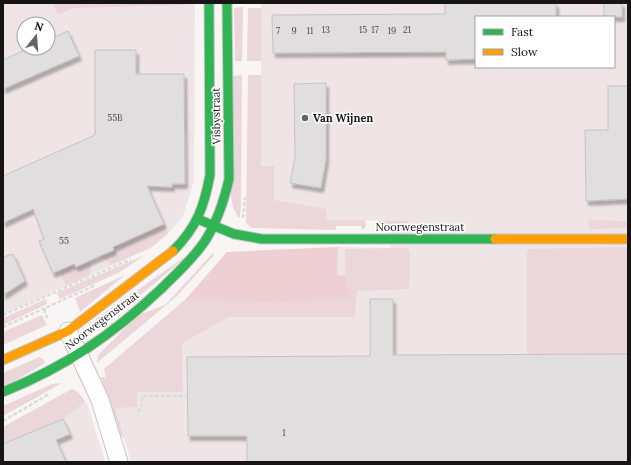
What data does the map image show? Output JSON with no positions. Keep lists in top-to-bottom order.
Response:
{
  "streets": {
    "street": ["Visbystraat", "Noorwegenstraat"]
  },
  "crossings": [
    ["Visbystraat", "Noorwegenstraat"]
  ],
  "places": ["Van Wijnen"],
  "house_numbers": [
    "13",
    "15",
    "17",
    "21",
    "7",
    "9",
    "11",
    "19",
    "55B",
    "55",
    "1"
  ],
  "legend": ["Fast", "Slow"],
  "north": "top"
}
